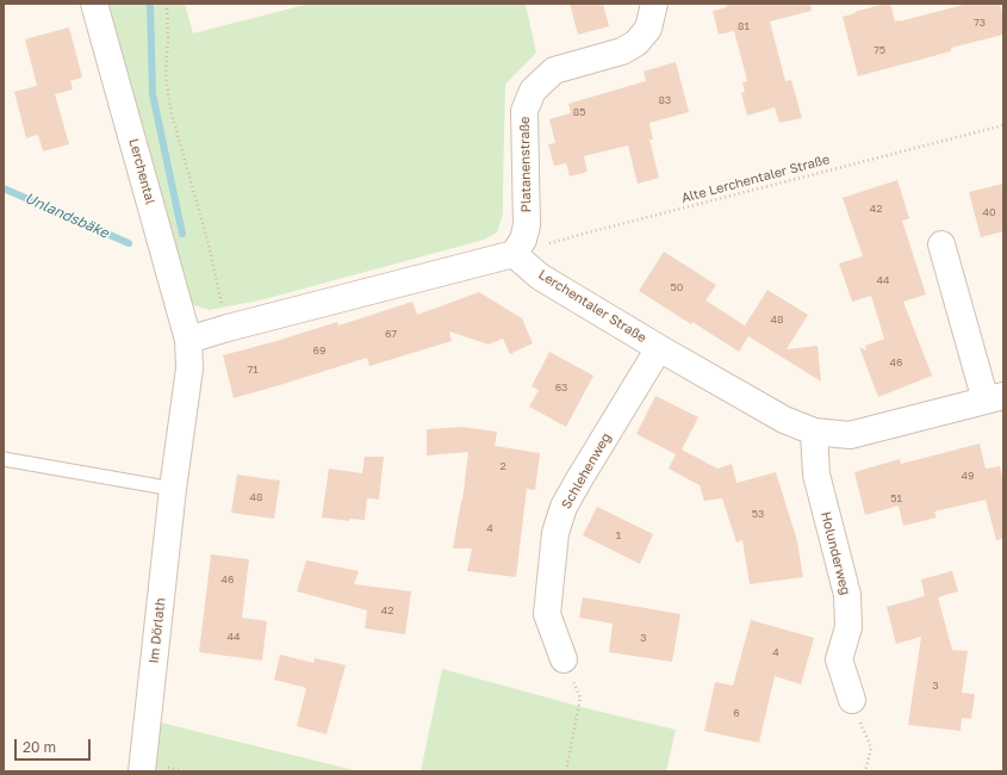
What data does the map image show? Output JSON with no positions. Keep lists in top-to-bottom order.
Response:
{
  "streets": {
    "street": [
      "Platanenstraße",
      "Lerchental",
      "Lerchentaler Straße",
      "Schlehenweg",
      "Holunderweg",
      "Im Dörlath"
    ],
    "path": ["Alte Lerchentaler Straße"]
  },
  "crossings": [
    ["Platanenstraße", "Alte Lerchentaler Straße"],
    ["Platanenstraße", "Lerchentaler Straße"],
    ["Lerchental", "Im Dörlath"],
    ["Alte Lerchentaler Straße", "Lerchentaler Straße"],
    ["Lerchentaler Straße", "Schlehenweg"],
    ["Lerchentaler Straße", "Holunderweg"]
  ],
  "water": ["Unlandsbäke"],
  "house_numbers": [
    "73",
    "81",
    "75",
    "83",
    "85",
    "42",
    "40",
    "44",
    "50",
    "48",
    "67",
    "69",
    "46",
    "71",
    "63",
    "2",
    "49",
    "48",
    "51",
    "53",
    "4",
    "1",
    "46",
    "42",
    "44",
    "3",
    "4",
    "3",
    "6"
  ],
  "scale_bar": "20 m"
}
